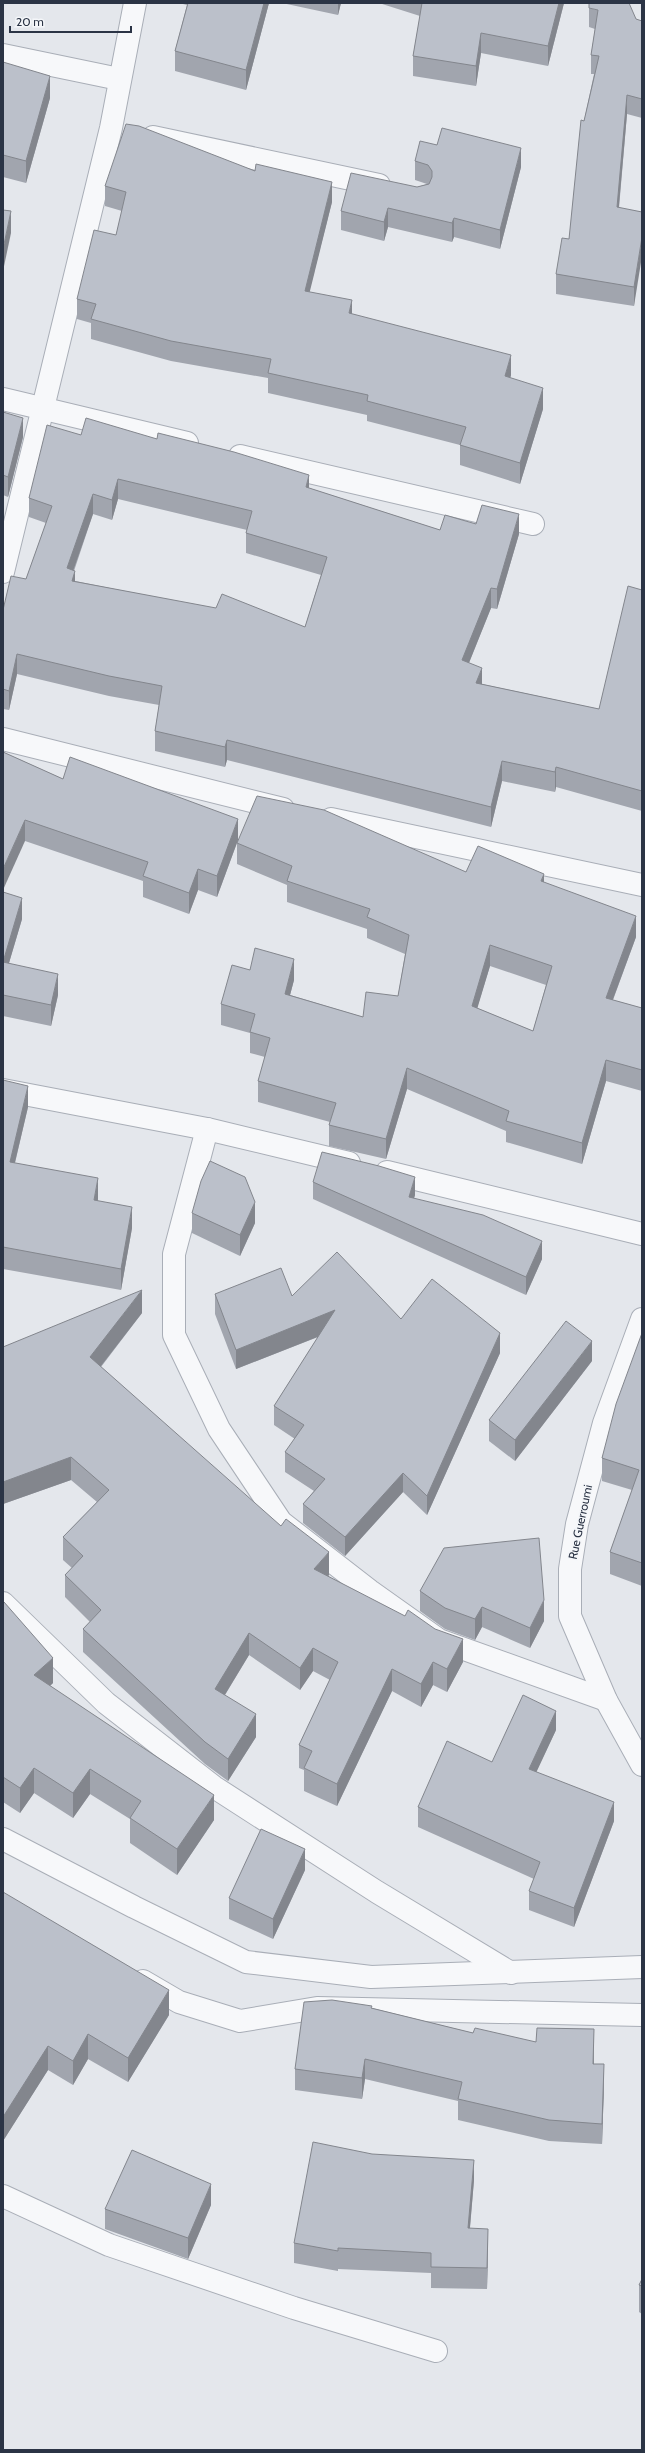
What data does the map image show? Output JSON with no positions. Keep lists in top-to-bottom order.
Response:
{
  "streets": {
    "street": ["Rue Guerroumi"]
  },
  "scale_bar": "20 m"
}
